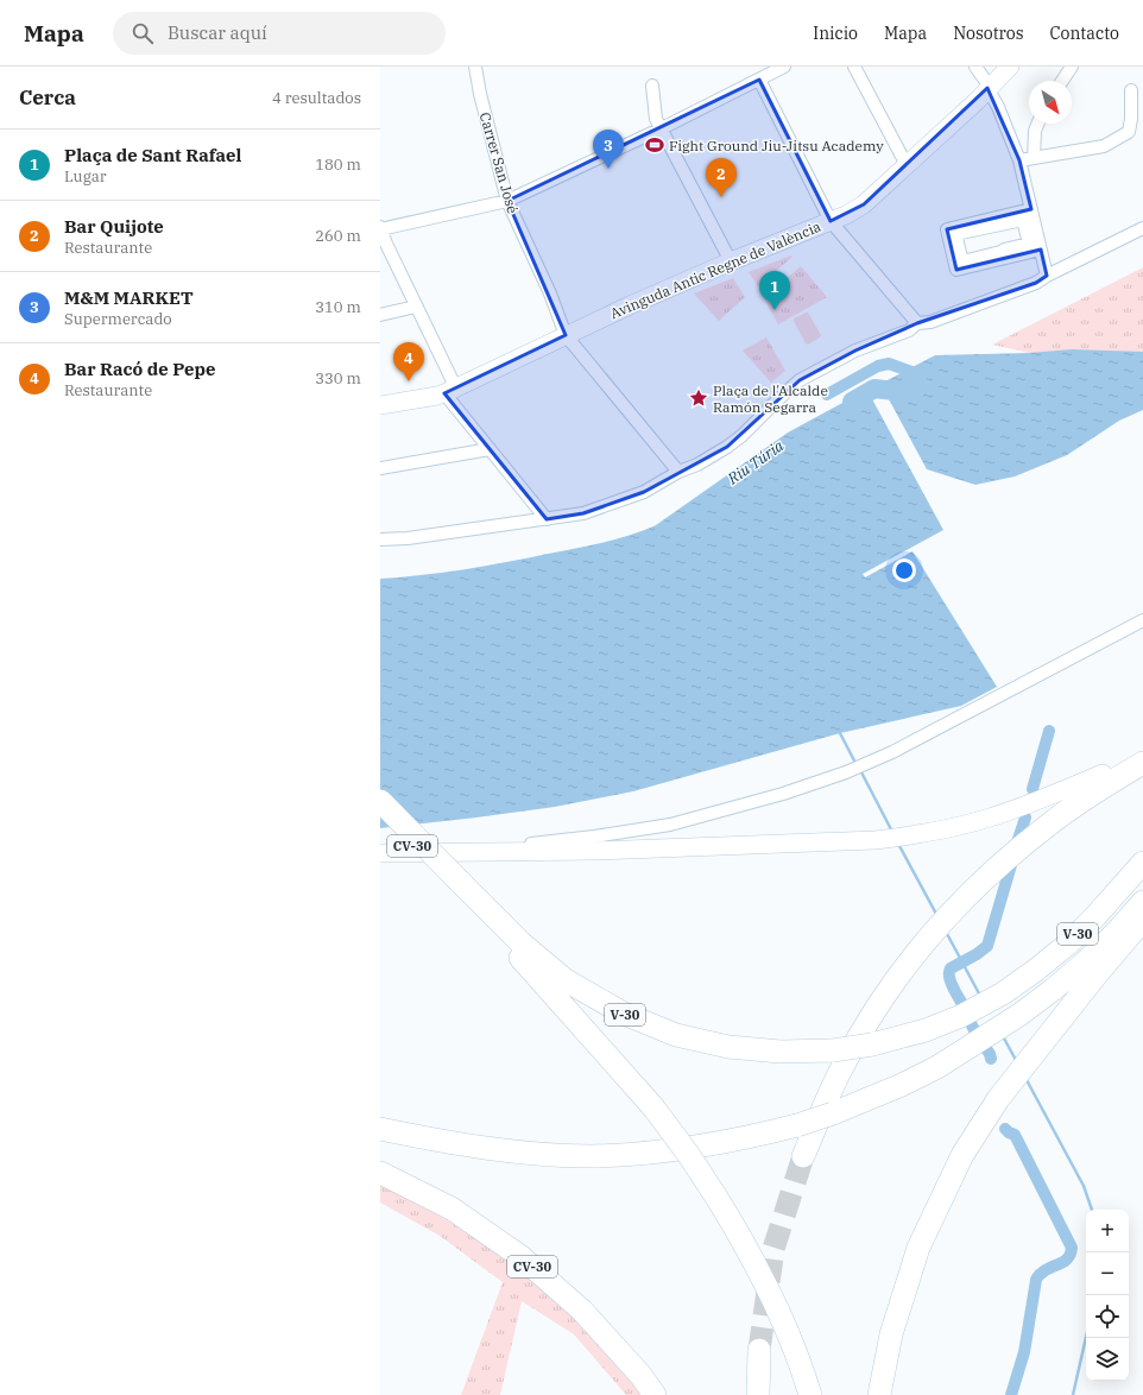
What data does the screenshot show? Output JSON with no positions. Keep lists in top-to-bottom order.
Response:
{
  "streets": {
    "highway": ["CV-30", "V-30"],
    "street": ["Carrer San José", "Avinguda Antic Regne de València"]
  },
  "crossings": [
    ["Carrer San José", "Avinguda Antic Regne de València"],
    ["CV-30", "V-30"]
  ],
  "water": ["Riu Túria"],
  "places": {
    "sports": ["Fight Ground Jiu-Jitsu Academy"],
    "place": ["Plaça de l'Alcalde Ramón Segarra"]
  },
  "north": "bottom right",
  "page": {
    "header": "Mapa",
    "search": "Buscar aquí",
    "nav": [
      "Inicio",
      "Mapa",
      "Nosotros",
      "Contacto"
    ],
    "heading": ["Cerca", "4 resultados"],
    "list": [
      {
        "mark": "1",
        "name": "Plaça de Sant Rafael",
        "note": "Lugar",
        "value": "180 m"
      },
      {
        "mark": "2",
        "name": "Bar Quijote",
        "note": "Restaurante",
        "value": "260 m"
      },
      {
        "mark": "3",
        "name": "M&M MARKET",
        "note": "Supermercado",
        "value": "310 m"
      },
      {
        "mark": "4",
        "name": "Bar Racó de Pepe",
        "note": "Restaurante",
        "value": "330 m"
      }
    ],
    "pins": [
      "3",
      "2",
      "1",
      "4"
    ],
    "map_buttons": ["+", "−"]
  }
}
